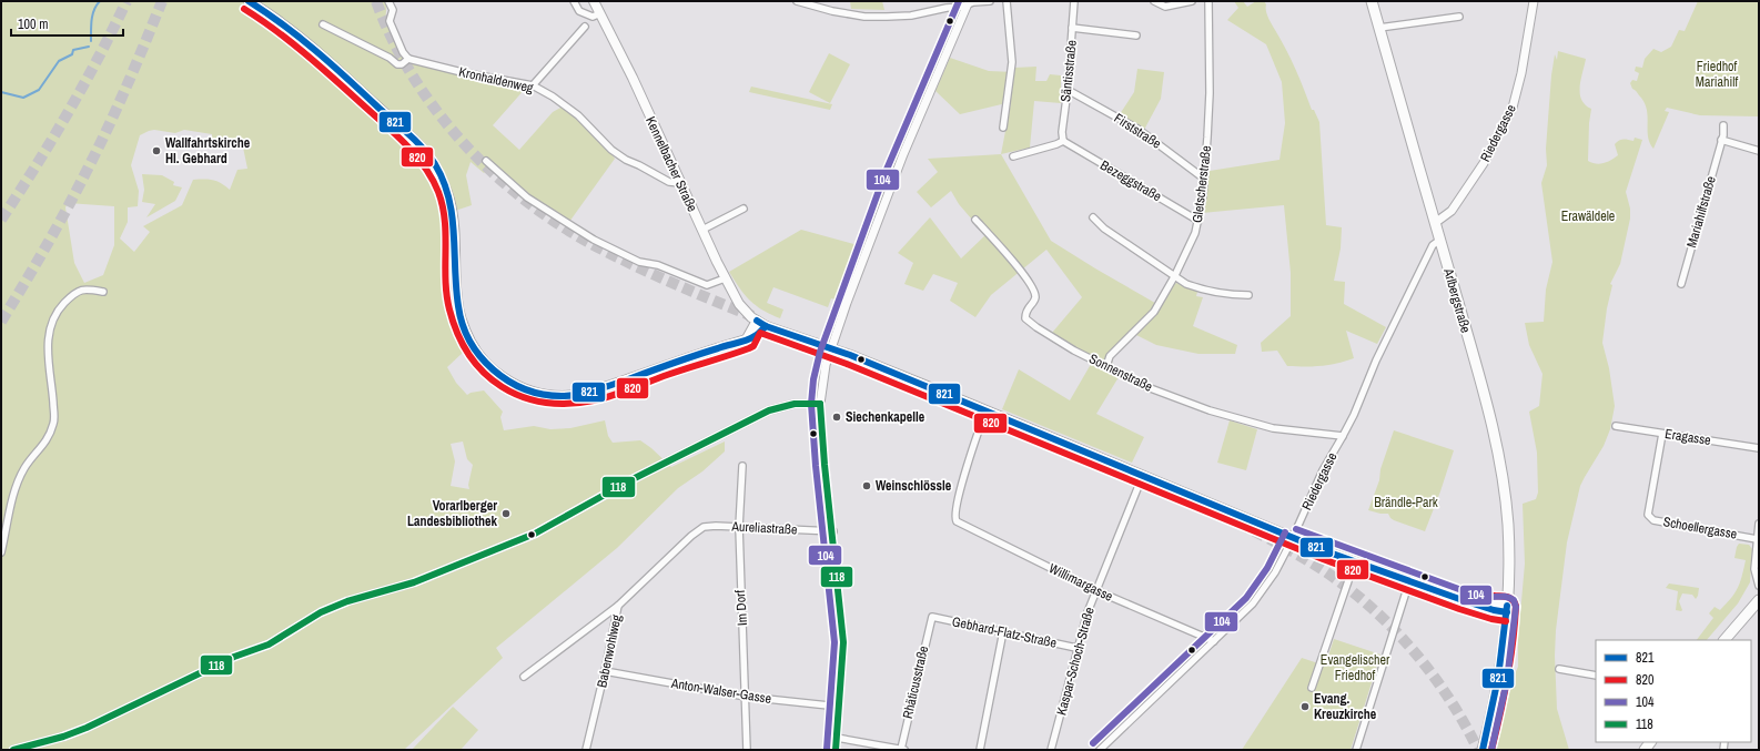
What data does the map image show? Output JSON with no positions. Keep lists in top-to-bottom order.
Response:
{
  "streets": {
    "main road": ["Kennelbacher Straße", "Arlbergstraße"],
    "street": [
      "Säntisstraße",
      "Kronhaldenweg",
      "Firststraße",
      "Riedergasse",
      "Bezeggstraße",
      "Gletscherstraße",
      "Mariahilfstraße",
      "Sonnenstraße",
      "Eragasse",
      "Aureliastraße",
      "Schoellergasse",
      "Willimargasse",
      "Im Dorf",
      "Gebhard-Flatz-Straße",
      "Babenwohlweg",
      "Kaspar-Schoch-Straße",
      "Rhäticusstraße",
      "Anton-Walser-Gasse"
    ]
  },
  "crossings": [
    ["Säntisstraße", "Firststraße"],
    ["Säntisstraße", "Bezeggstraße"],
    ["Kronhaldenweg", "Kennelbacher Straße"],
    ["Firststraße", "Gletscherstraße"],
    ["Riedergasse", "Kennelbacher Straße"],
    ["Riedergasse", "Arlbergstraße"],
    ["Riedergasse", "Sonnenstraße"],
    ["Riedergasse", "Willimargasse"],
    ["Kennelbacher Straße", "Arlbergstraße"],
    ["Kennelbacher Straße", "Willimargasse"],
    ["Kennelbacher Straße", "Kaspar-Schoch-Straße"],
    ["Bezeggstraße", "Gletscherstraße"],
    ["Gletscherstraße", "Sonnenstraße"],
    ["Eragasse", "Schoellergasse"],
    ["Aureliastraße", "Im Dorf"],
    ["Aureliastraße", "Babenwohlweg"],
    ["Willimargasse", "Kaspar-Schoch-Straße"],
    ["Im Dorf", "Anton-Walser-Gasse"],
    ["Gebhard-Flatz-Straße", "Kaspar-Schoch-Straße"],
    ["Gebhard-Flatz-Straße", "Rhäticusstraße"],
    ["Babenwohlweg", "Anton-Walser-Gasse"]
  ],
  "parks": [
    "Friedhof Mariahilf",
    "Erawäldele",
    "Brändle-Park",
    "Evangelischer Friedhof"
  ],
  "places": [
    "Wallfahrtskirche Hl. Gebhard",
    "Siechenkapelle",
    "Weinschlössle",
    "Vorarlberger Landesbibliothek",
    "Evang. Kreuzkirche"
  ],
  "lines": [
    "transit line 821",
    "transit line 104",
    "transit line 820",
    "transit line 118"
  ],
  "legend": [
    "821",
    "820",
    "104",
    "118"
  ],
  "scale_bar": "100 m"
}
